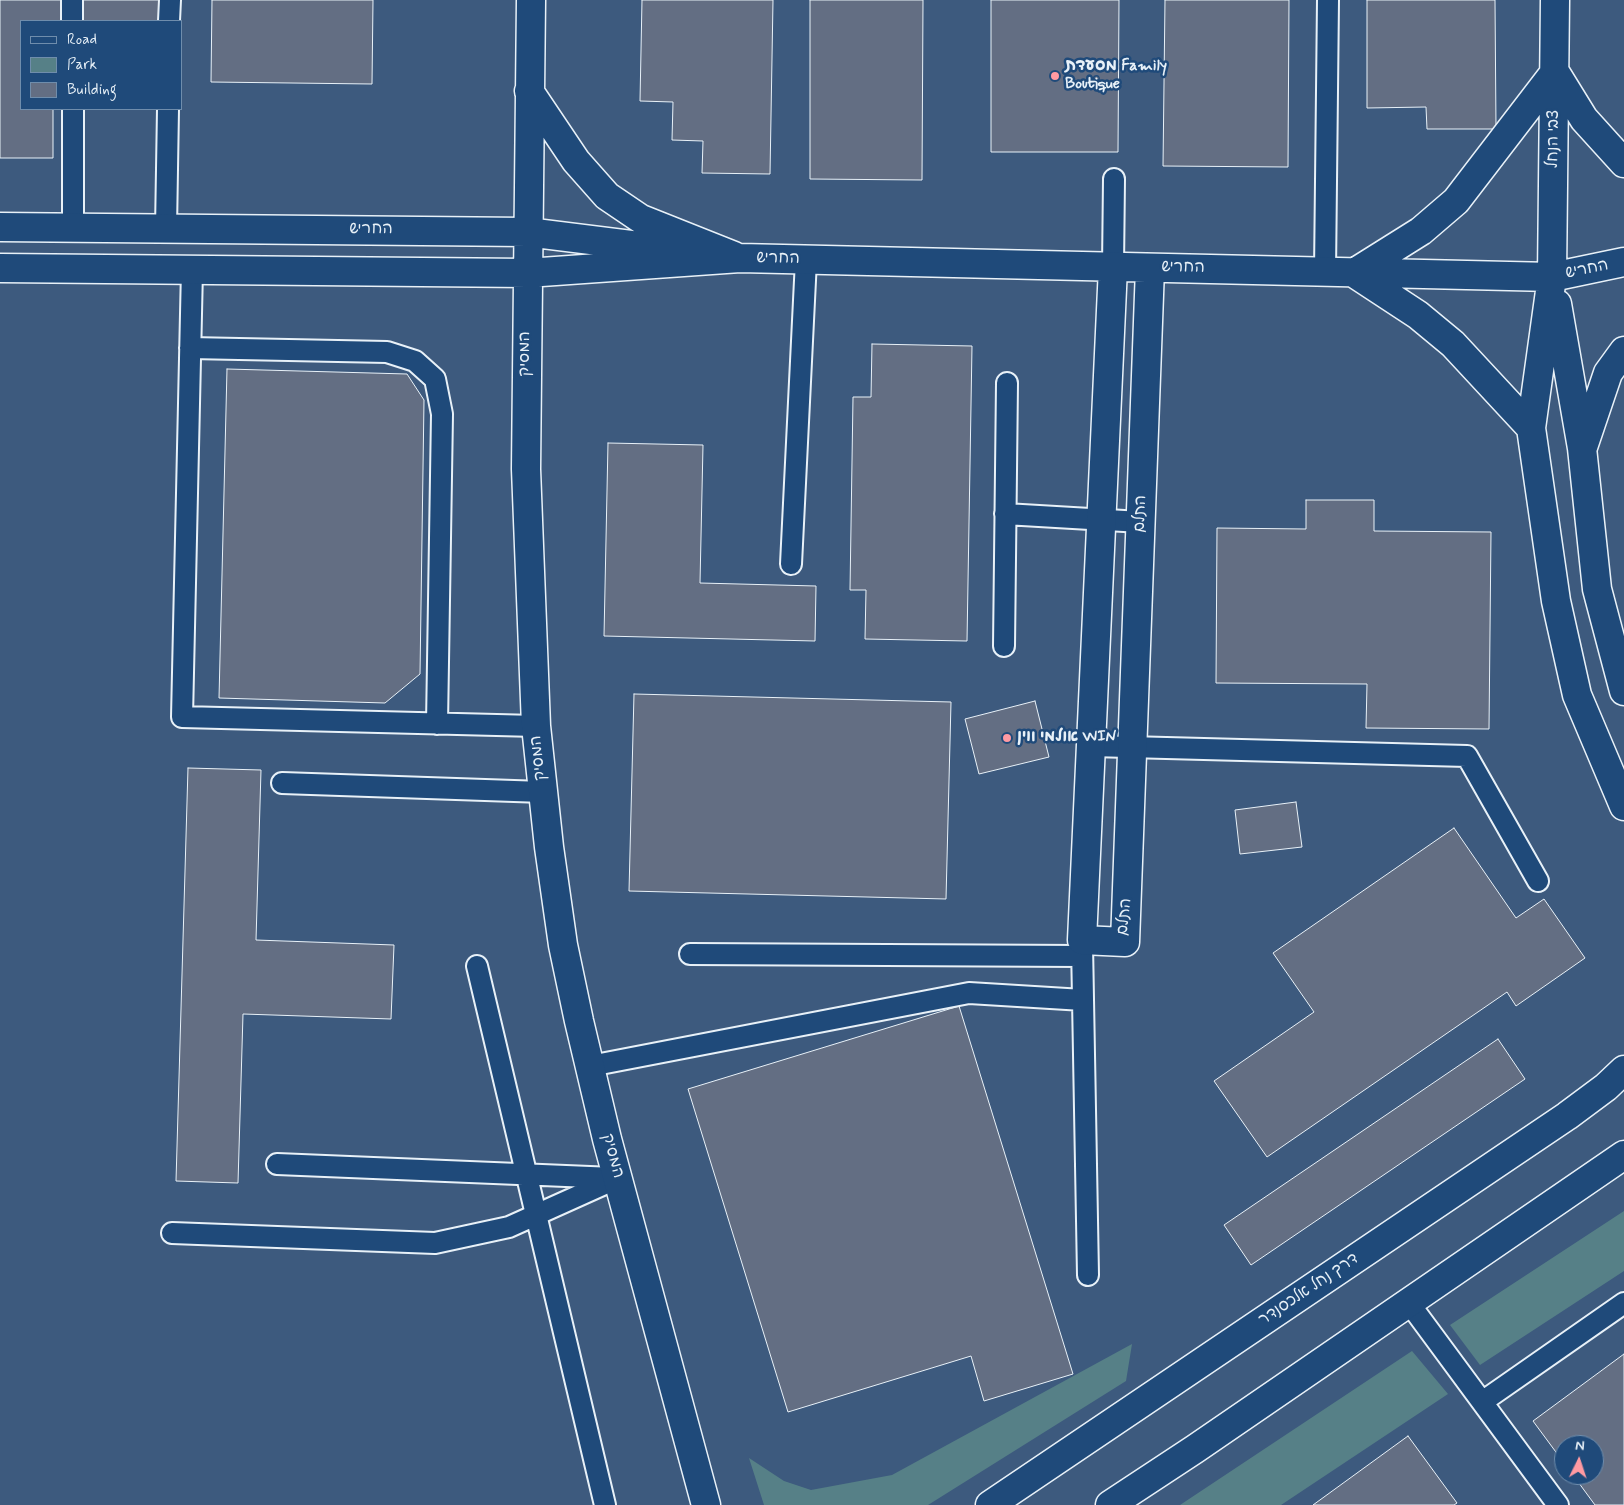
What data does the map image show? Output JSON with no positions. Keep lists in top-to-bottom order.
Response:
{
  "streets": {
    "street": [
      "צבי הנחל",
      "החריש",
      "המסיק",
      "התלם",
      "דרך נחל אלכסנדר"
    ]
  },
  "crossings": [
    ["צבי הנחל", "החריש"],
    ["החריש", "המסיק"],
    ["החריש", "התלם"]
  ],
  "places": ["מסעדת Family Boutique", "אולמי ווין WIN"],
  "legend": ["Road", "Park", "Building"],
  "north": "top"
}
